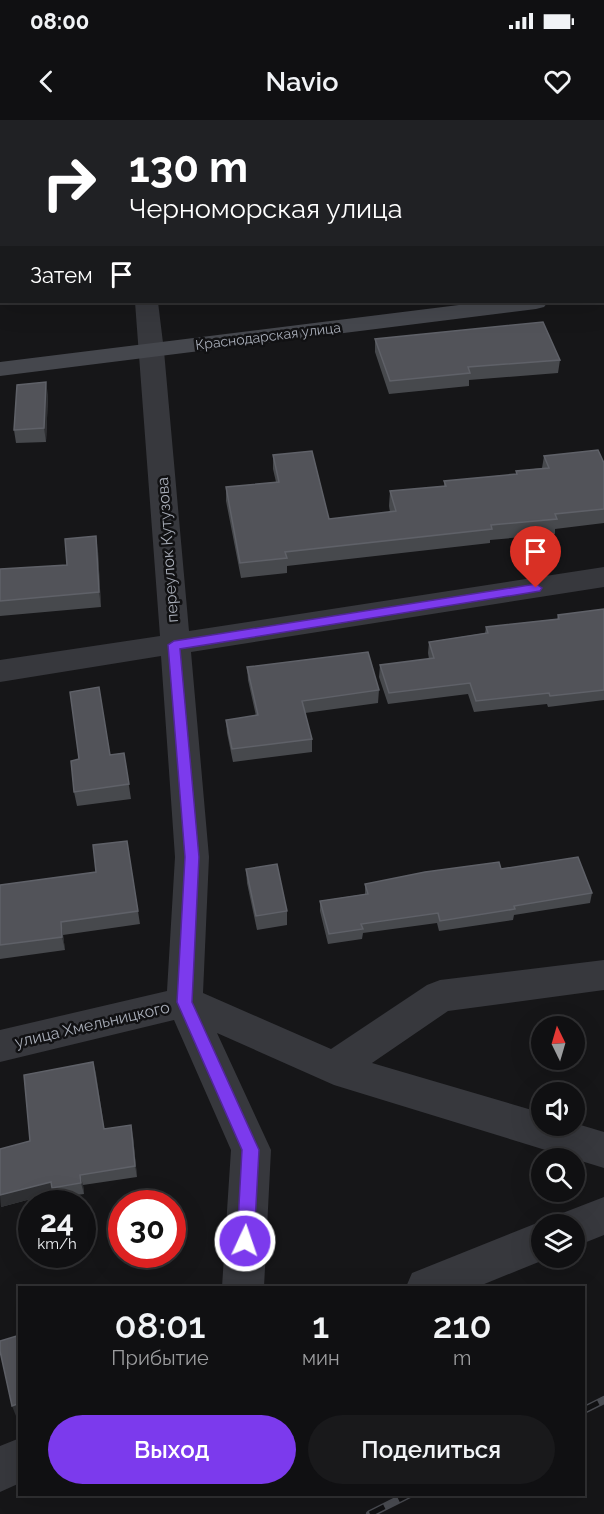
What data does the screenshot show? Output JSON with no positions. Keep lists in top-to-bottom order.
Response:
{
  "streets": {
    "street": ["Краснодарская улица", "переулок Кутузова", "улица Хмельницкого"]
  },
  "crossings": [
    ["Краснодарская улица", "переулок Кутузова"],
    ["переулок Кутузова", "улица Хмельницкого"]
  ],
  "north": "top",
  "page": {
    "status": "08:00",
    "header": "Navio",
    "turn": ["130 m", "Черноморская улица"],
    "then": "Затем",
    "speed": "24 km/h",
    "limit": "30",
    "eta": [
      "08:01",
      "Прибытие",
      "1",
      "мин",
      "210",
      "m"
    ],
    "buttons": ["Выход", "Поделиться"]
  }
}
